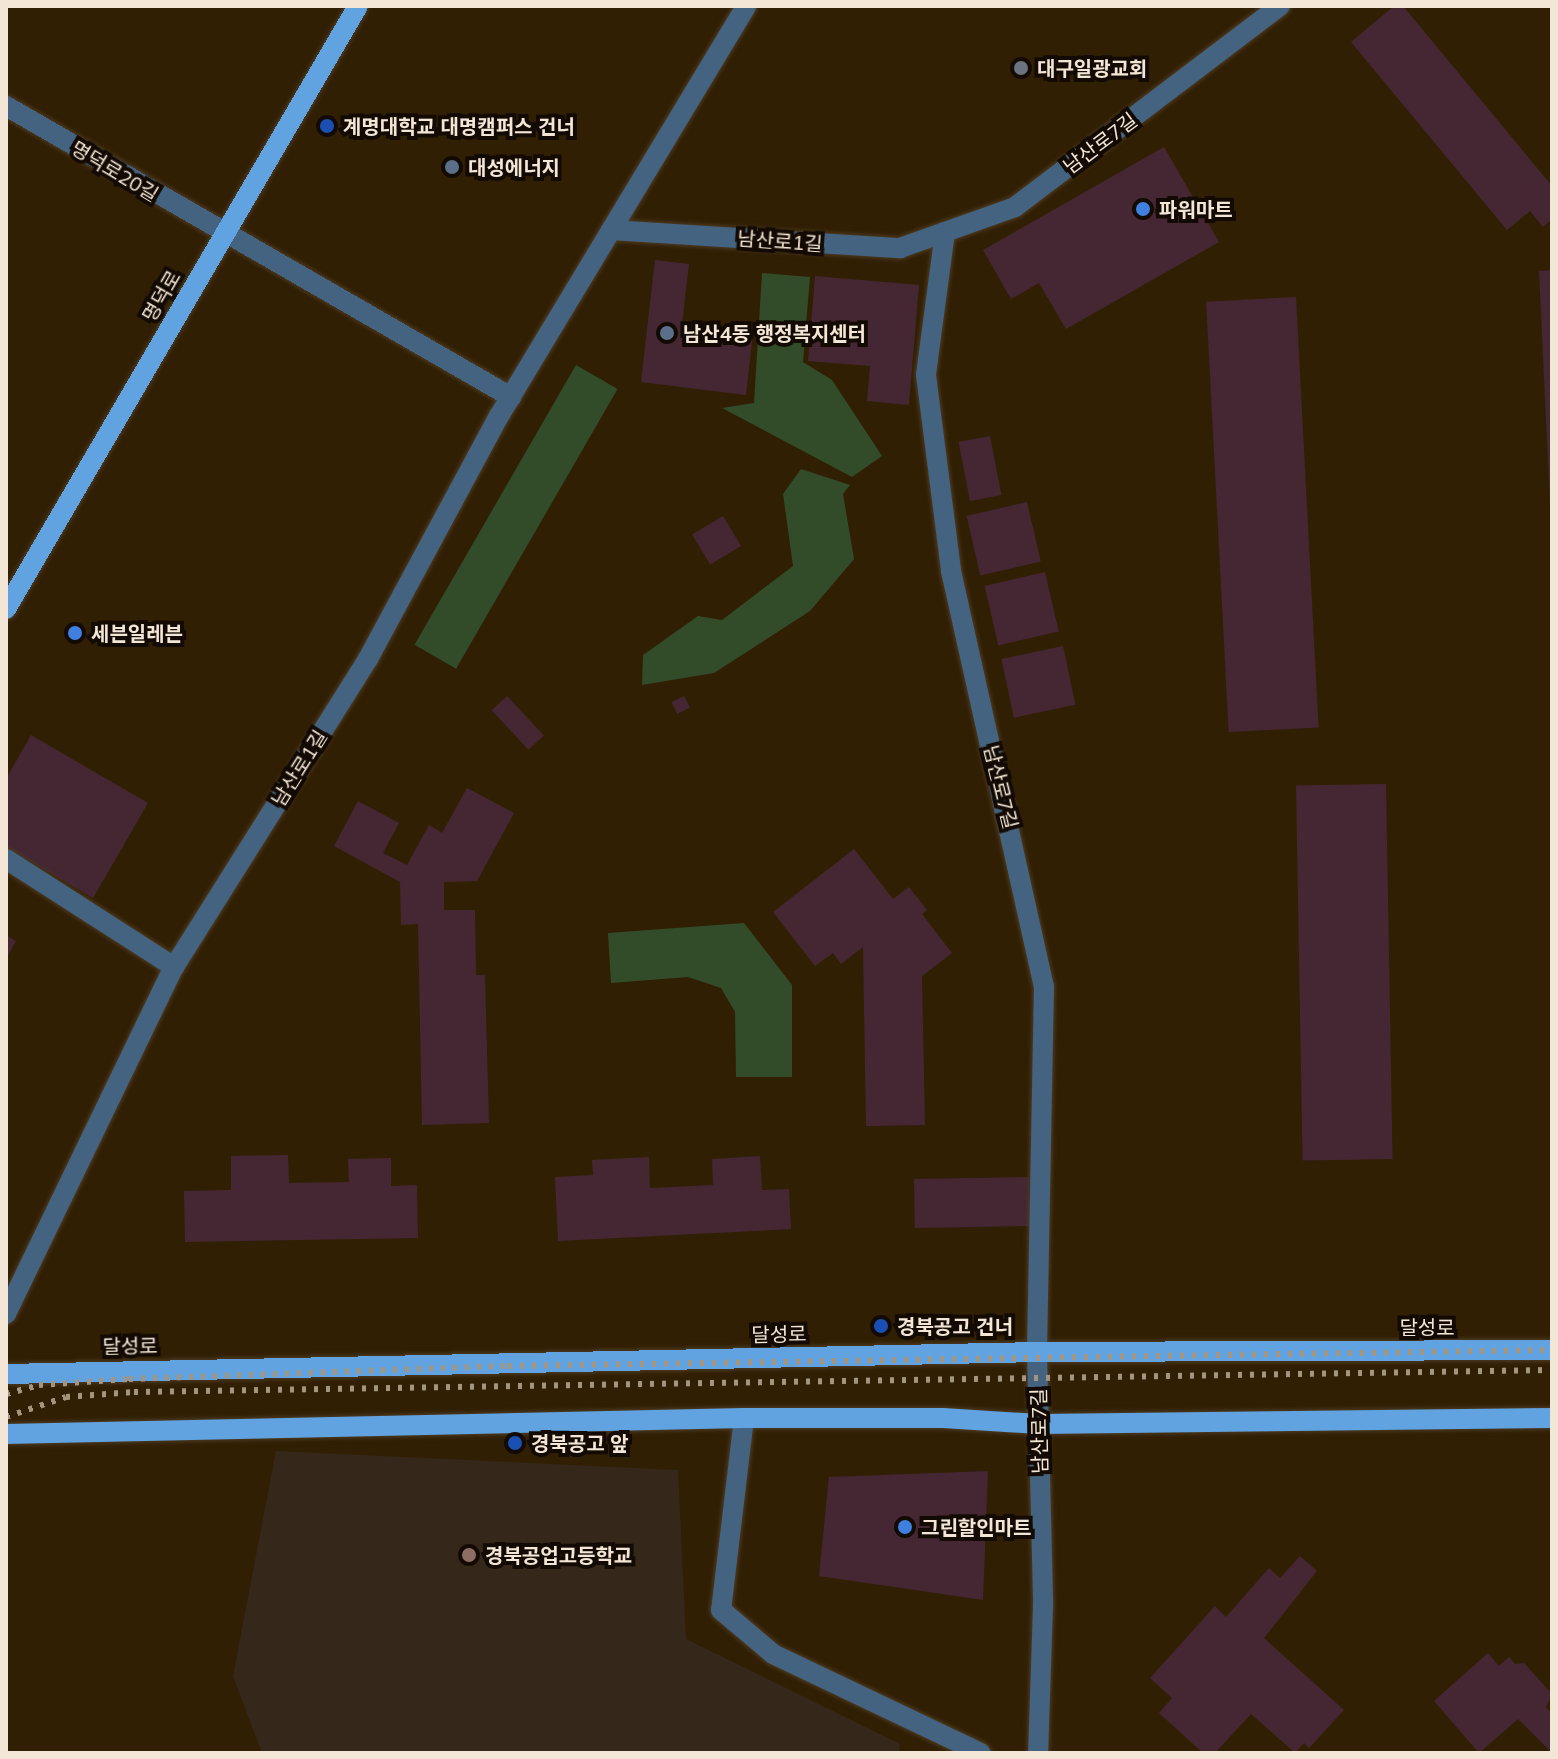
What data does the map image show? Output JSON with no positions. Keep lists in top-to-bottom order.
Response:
{
  "streets": {
    "main road": ["명덕로", "달성로"],
    "street": ["남산로7길", "명덕로20길", "남산로1길"]
  },
  "crossings": [
    ["남산로7길", "남산로1길"],
    ["남산로7길", "달성로"],
    ["명덕로20길", "남산로1길"],
    ["명덕로20길", "명덕로"]
  ],
  "places": [
    "대구일광교회",
    "계명대학교 대명캠퍼스 건너",
    "대성에너지",
    "파워마트",
    "남산4동 행정복지센터",
    "세븐일레븐",
    "경북공고 건너",
    "경북공고 앞",
    "그린할인마트",
    "경북공업고등학교"
  ]
}
